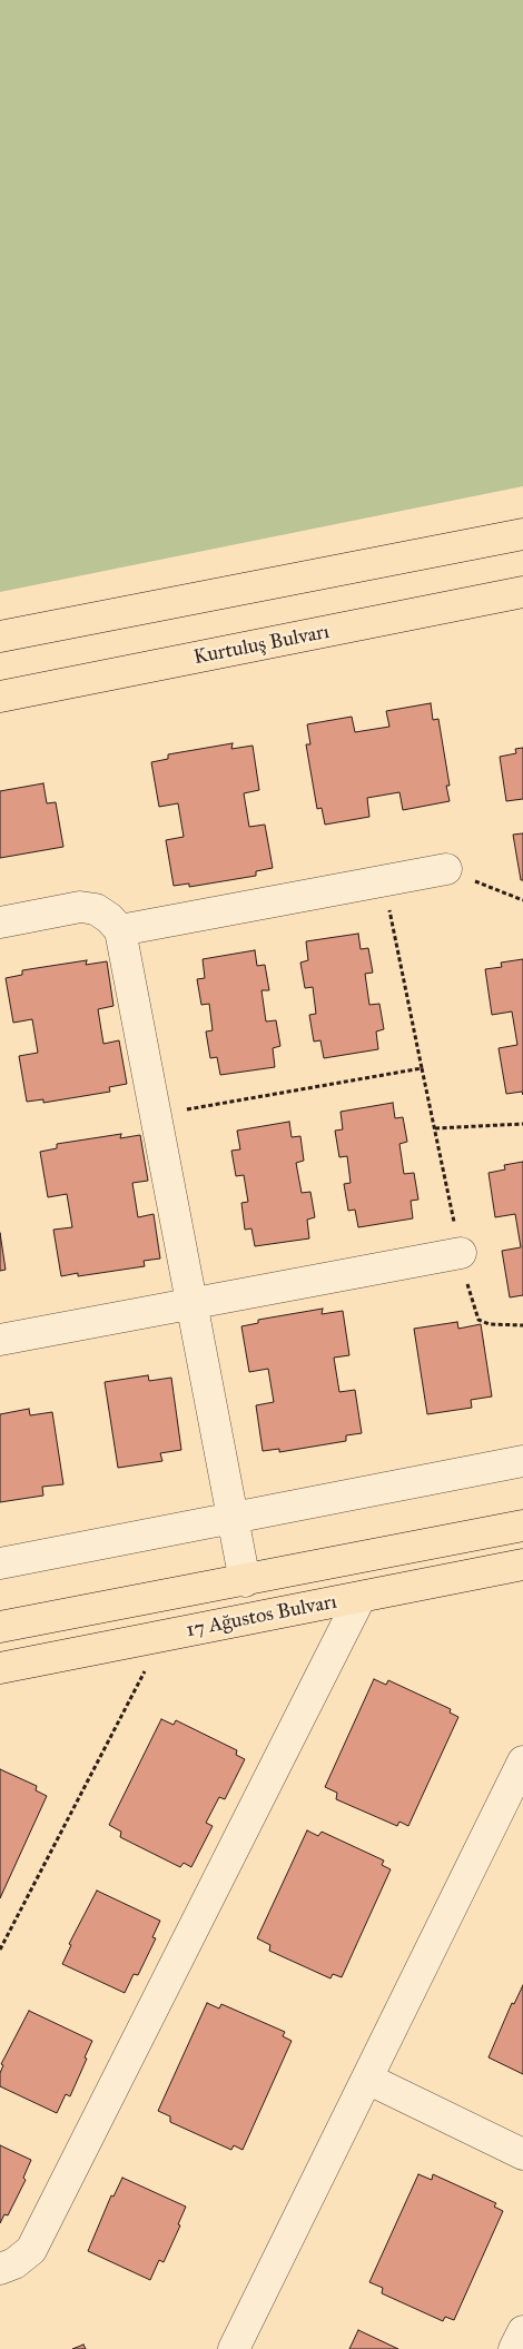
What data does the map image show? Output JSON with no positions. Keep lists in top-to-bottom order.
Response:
{
  "streets": {
    "main road": ["Kurtuluş Bulvarı", "17 Ağustos Bulvarı"]
  }
}
